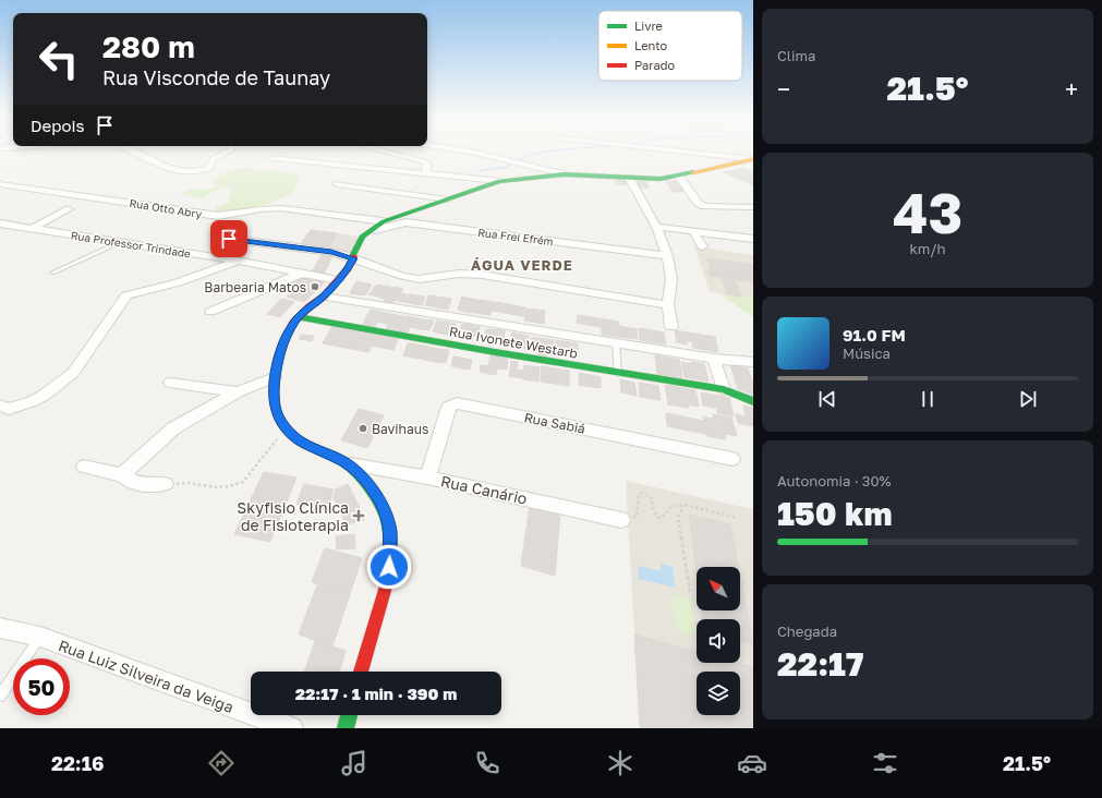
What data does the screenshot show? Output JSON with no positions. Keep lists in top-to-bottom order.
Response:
{
  "streets": {
    "main road": ["Rua Ivonete Westarb"],
    "street": [
      "Rua Otto Abry",
      "Rua Frei Efrém",
      "Rua Professor Trindade",
      "Rua Sabiá",
      "Rua Canário",
      "Rua Luiz Silveira da Veiga"
    ]
  },
  "crossings": [
    ["Rua Sabiá", "Rua Canário"]
  ],
  "districts": ["ÁGUA VERDE"],
  "places": {
    "other": ["Barbearia Matos", "Bavihaus"],
    "health": ["Skyfisio Clínica de Fisioterapia"]
  },
  "legend": ["Livre", "Lento", "Parado"],
  "north": "top left",
  "page": {
    "tile": [
      "Clima",
      ["43", "km/h"],
      ["Autonomia · 30%", "150 km"],
      ["Chegada", "22:17"]
    ],
    "turn": ["280 m", "Rua Visconde de Taunay"],
    "heat": ["−", "21.5°", "+"],
    "then": "Depois",
    "song": ["91.0 FM", "Música"],
    "limit": "50",
    "trip": "22:17 · 1 min · 390 m",
    "tabs": ["22:16", "21.5°"]
  }
}
